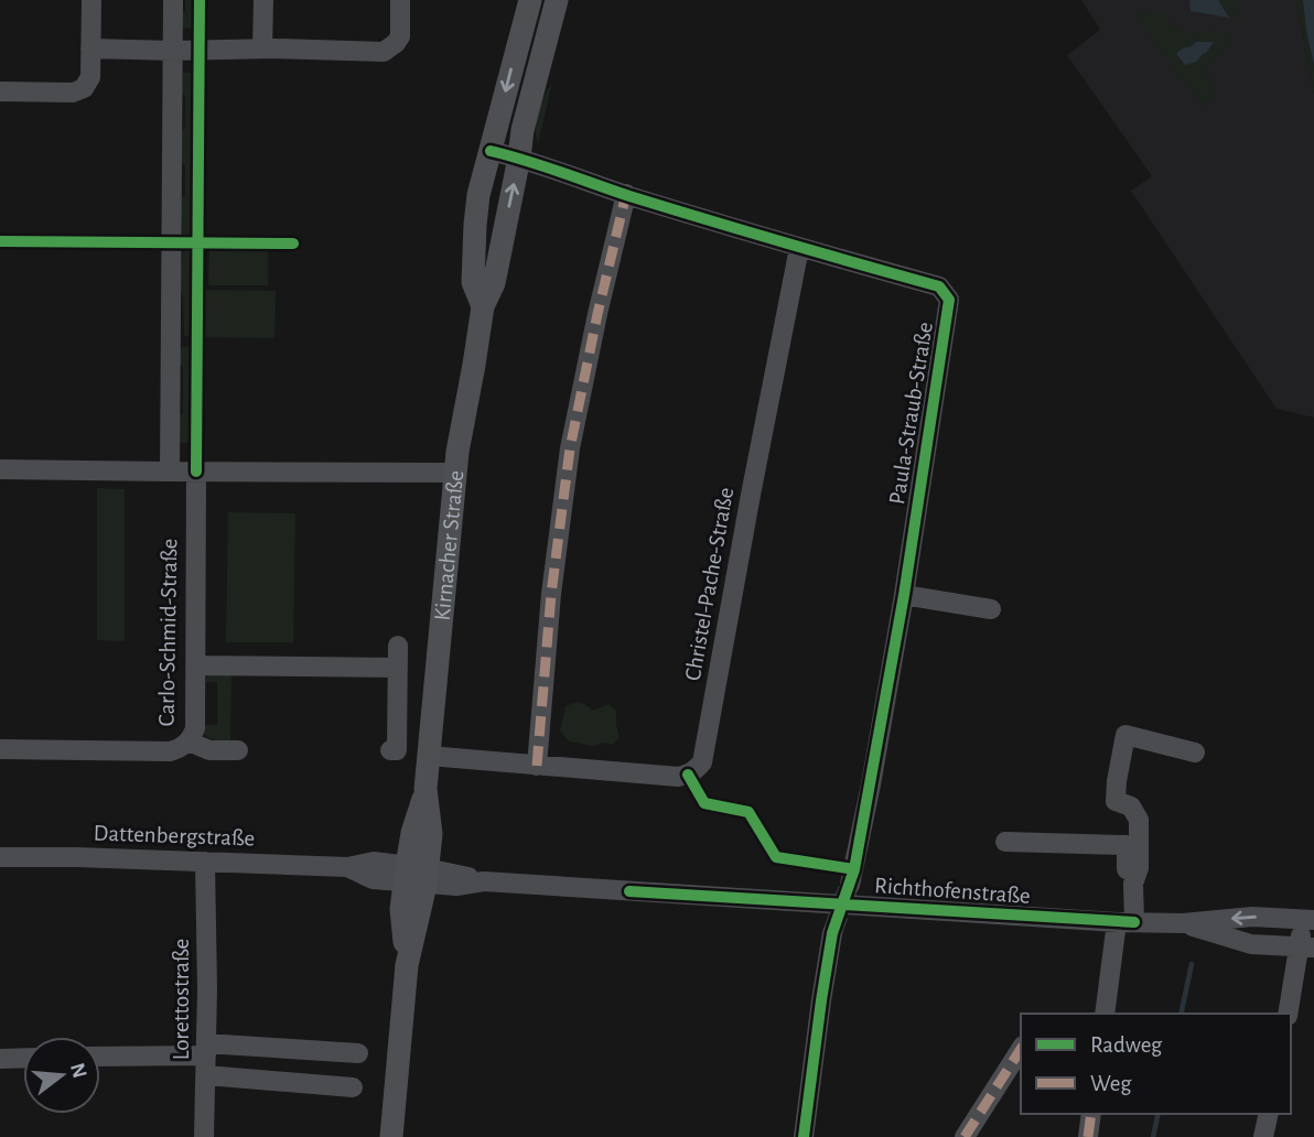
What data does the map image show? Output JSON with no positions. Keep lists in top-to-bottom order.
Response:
{
  "streets": {
    "main road": ["Kirnacher Straße"],
    "street": [
      "Paula-Straub-Straße",
      "Christel-Pache-Straße",
      "Carlo-Schmid-Straße",
      "Dattenbergstraße",
      "Richthofenstraße",
      "Lorettostraße"
    ]
  },
  "crossings": [
    ["Paula-Straub-Straße", "Kirnacher Straße"],
    ["Paula-Straub-Straße", "Christel-Pache-Straße"],
    ["Kirnacher Straße", "Christel-Pache-Straße"],
    ["Kirnacher Straße", "Dattenbergstraße"],
    ["Kirnacher Straße", "Richthofenstraße"],
    ["Dattenbergstraße", "Richthofenstraße"],
    ["Dattenbergstraße", "Lorettostraße"]
  ],
  "legend": ["Radweg", "Weg"],
  "north": "right"
}
